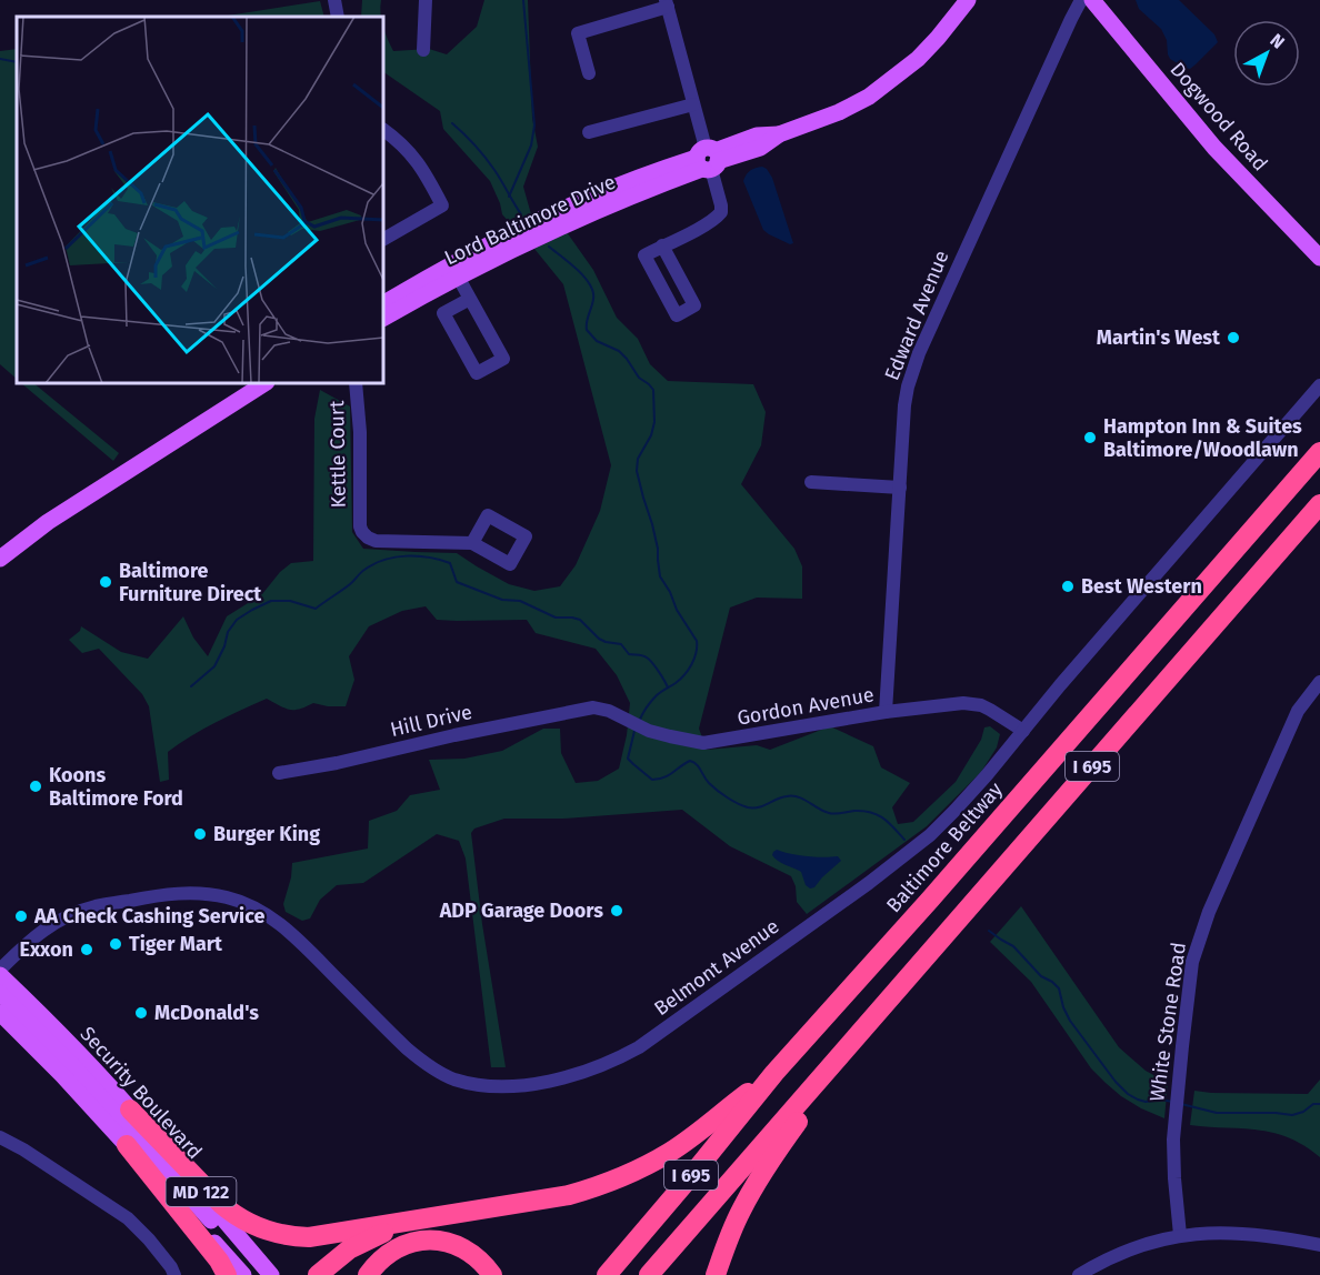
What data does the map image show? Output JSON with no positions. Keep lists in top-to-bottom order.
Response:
{
  "streets": {
    "highway": ["I 695", "Baltimore Beltway"],
    "main road": [
      "Dogwood Road",
      "Lord Baltimore Drive",
      "Security Boulevard",
      "MD 122"
    ],
    "street": [
      "Edward Avenue",
      "Kettle Court",
      "Gordon Avenue",
      "Hill Drive",
      "Belmont Avenue",
      "White Stone Road"
    ]
  },
  "crossings": [
    ["Edward Avenue", "Gordon Avenue"],
    ["Gordon Avenue", "Hill Drive"],
    ["Gordon Avenue", "Belmont Avenue"],
    ["Belmont Avenue", "Security Boulevard"]
  ],
  "places": [
    "Martin's West",
    "Hampton Inn & Suites Baltimore/Woodlawn",
    "Baltimore Furniture Direct",
    "Best Western",
    "Koons Baltimore Ford",
    "Burger King",
    "ADP Garage Doors",
    "AA Check Cashing Service",
    "Tiger Mart",
    "Exxon",
    "McDonald's"
  ],
  "north": "top right"
}
